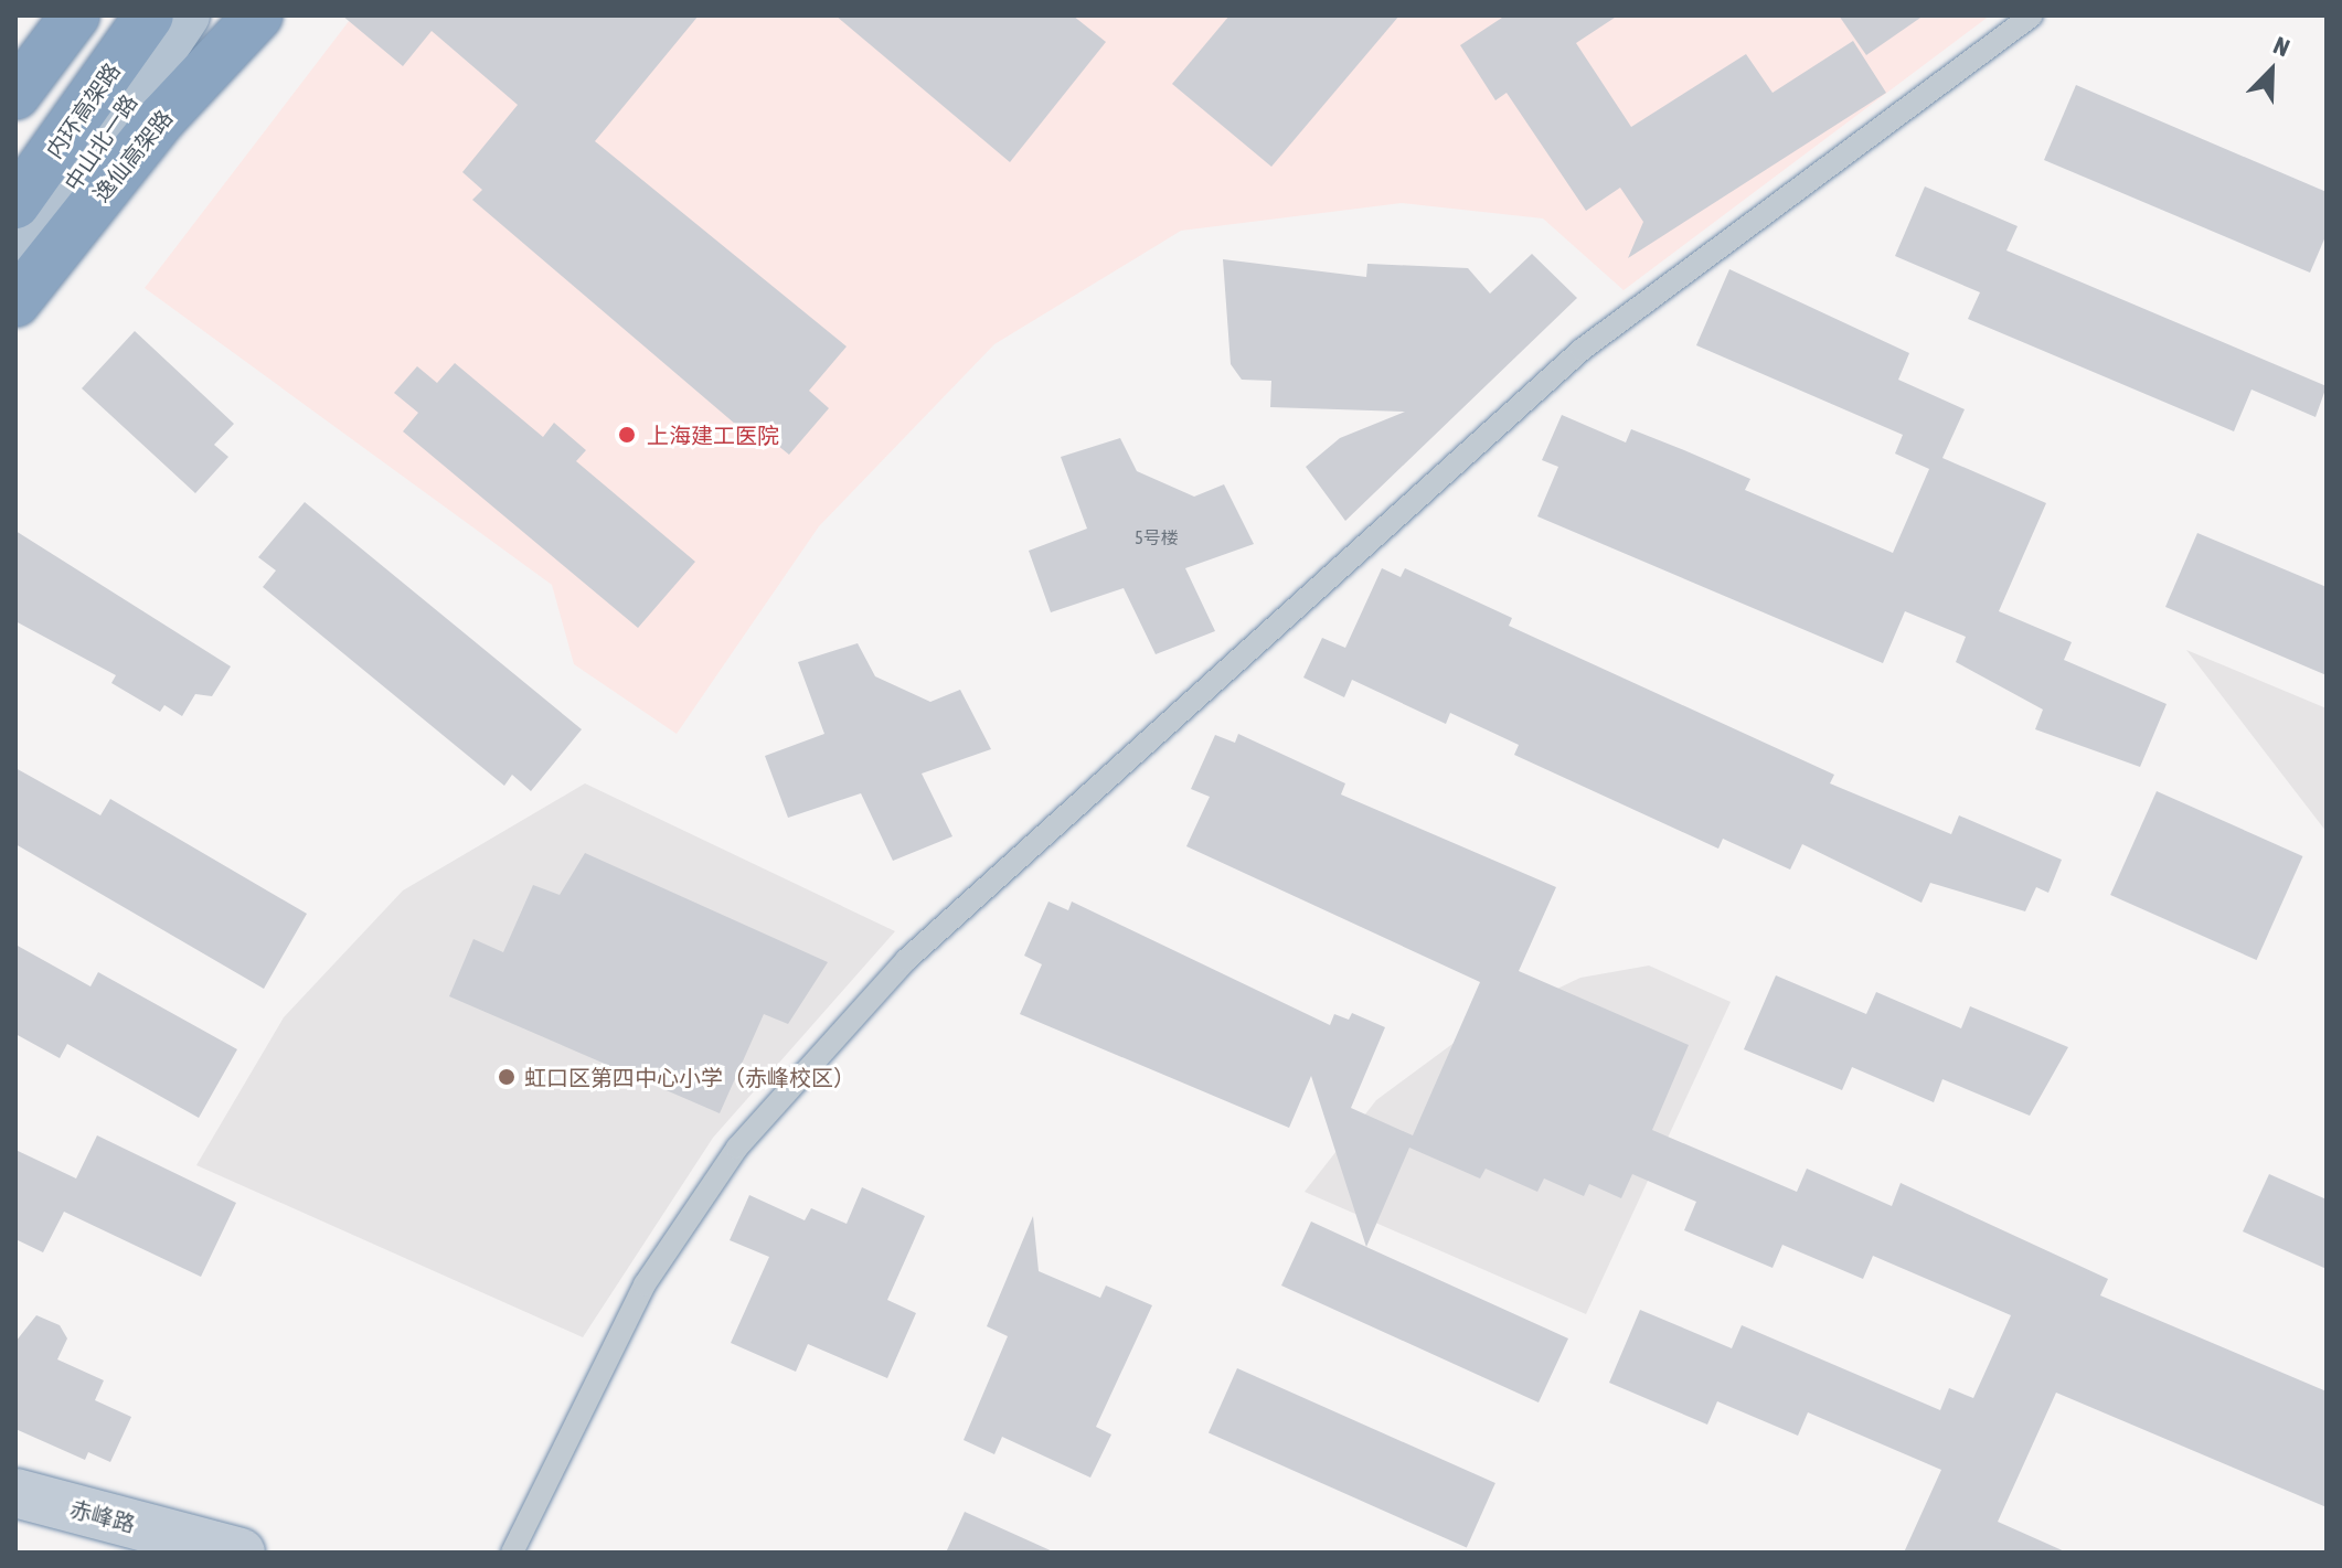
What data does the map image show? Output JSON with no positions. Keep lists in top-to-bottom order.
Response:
{
  "streets": {
    "highway": ["内环高架路", "逸仙高架路"],
    "main road": ["中山北一路"],
    "street": ["赤峰路"]
  },
  "places": ["上海建工医院", "虹口区第四中心小学（赤峰校区）"],
  "house_numbers": ["5号楼"],
  "north": "top right"
}
